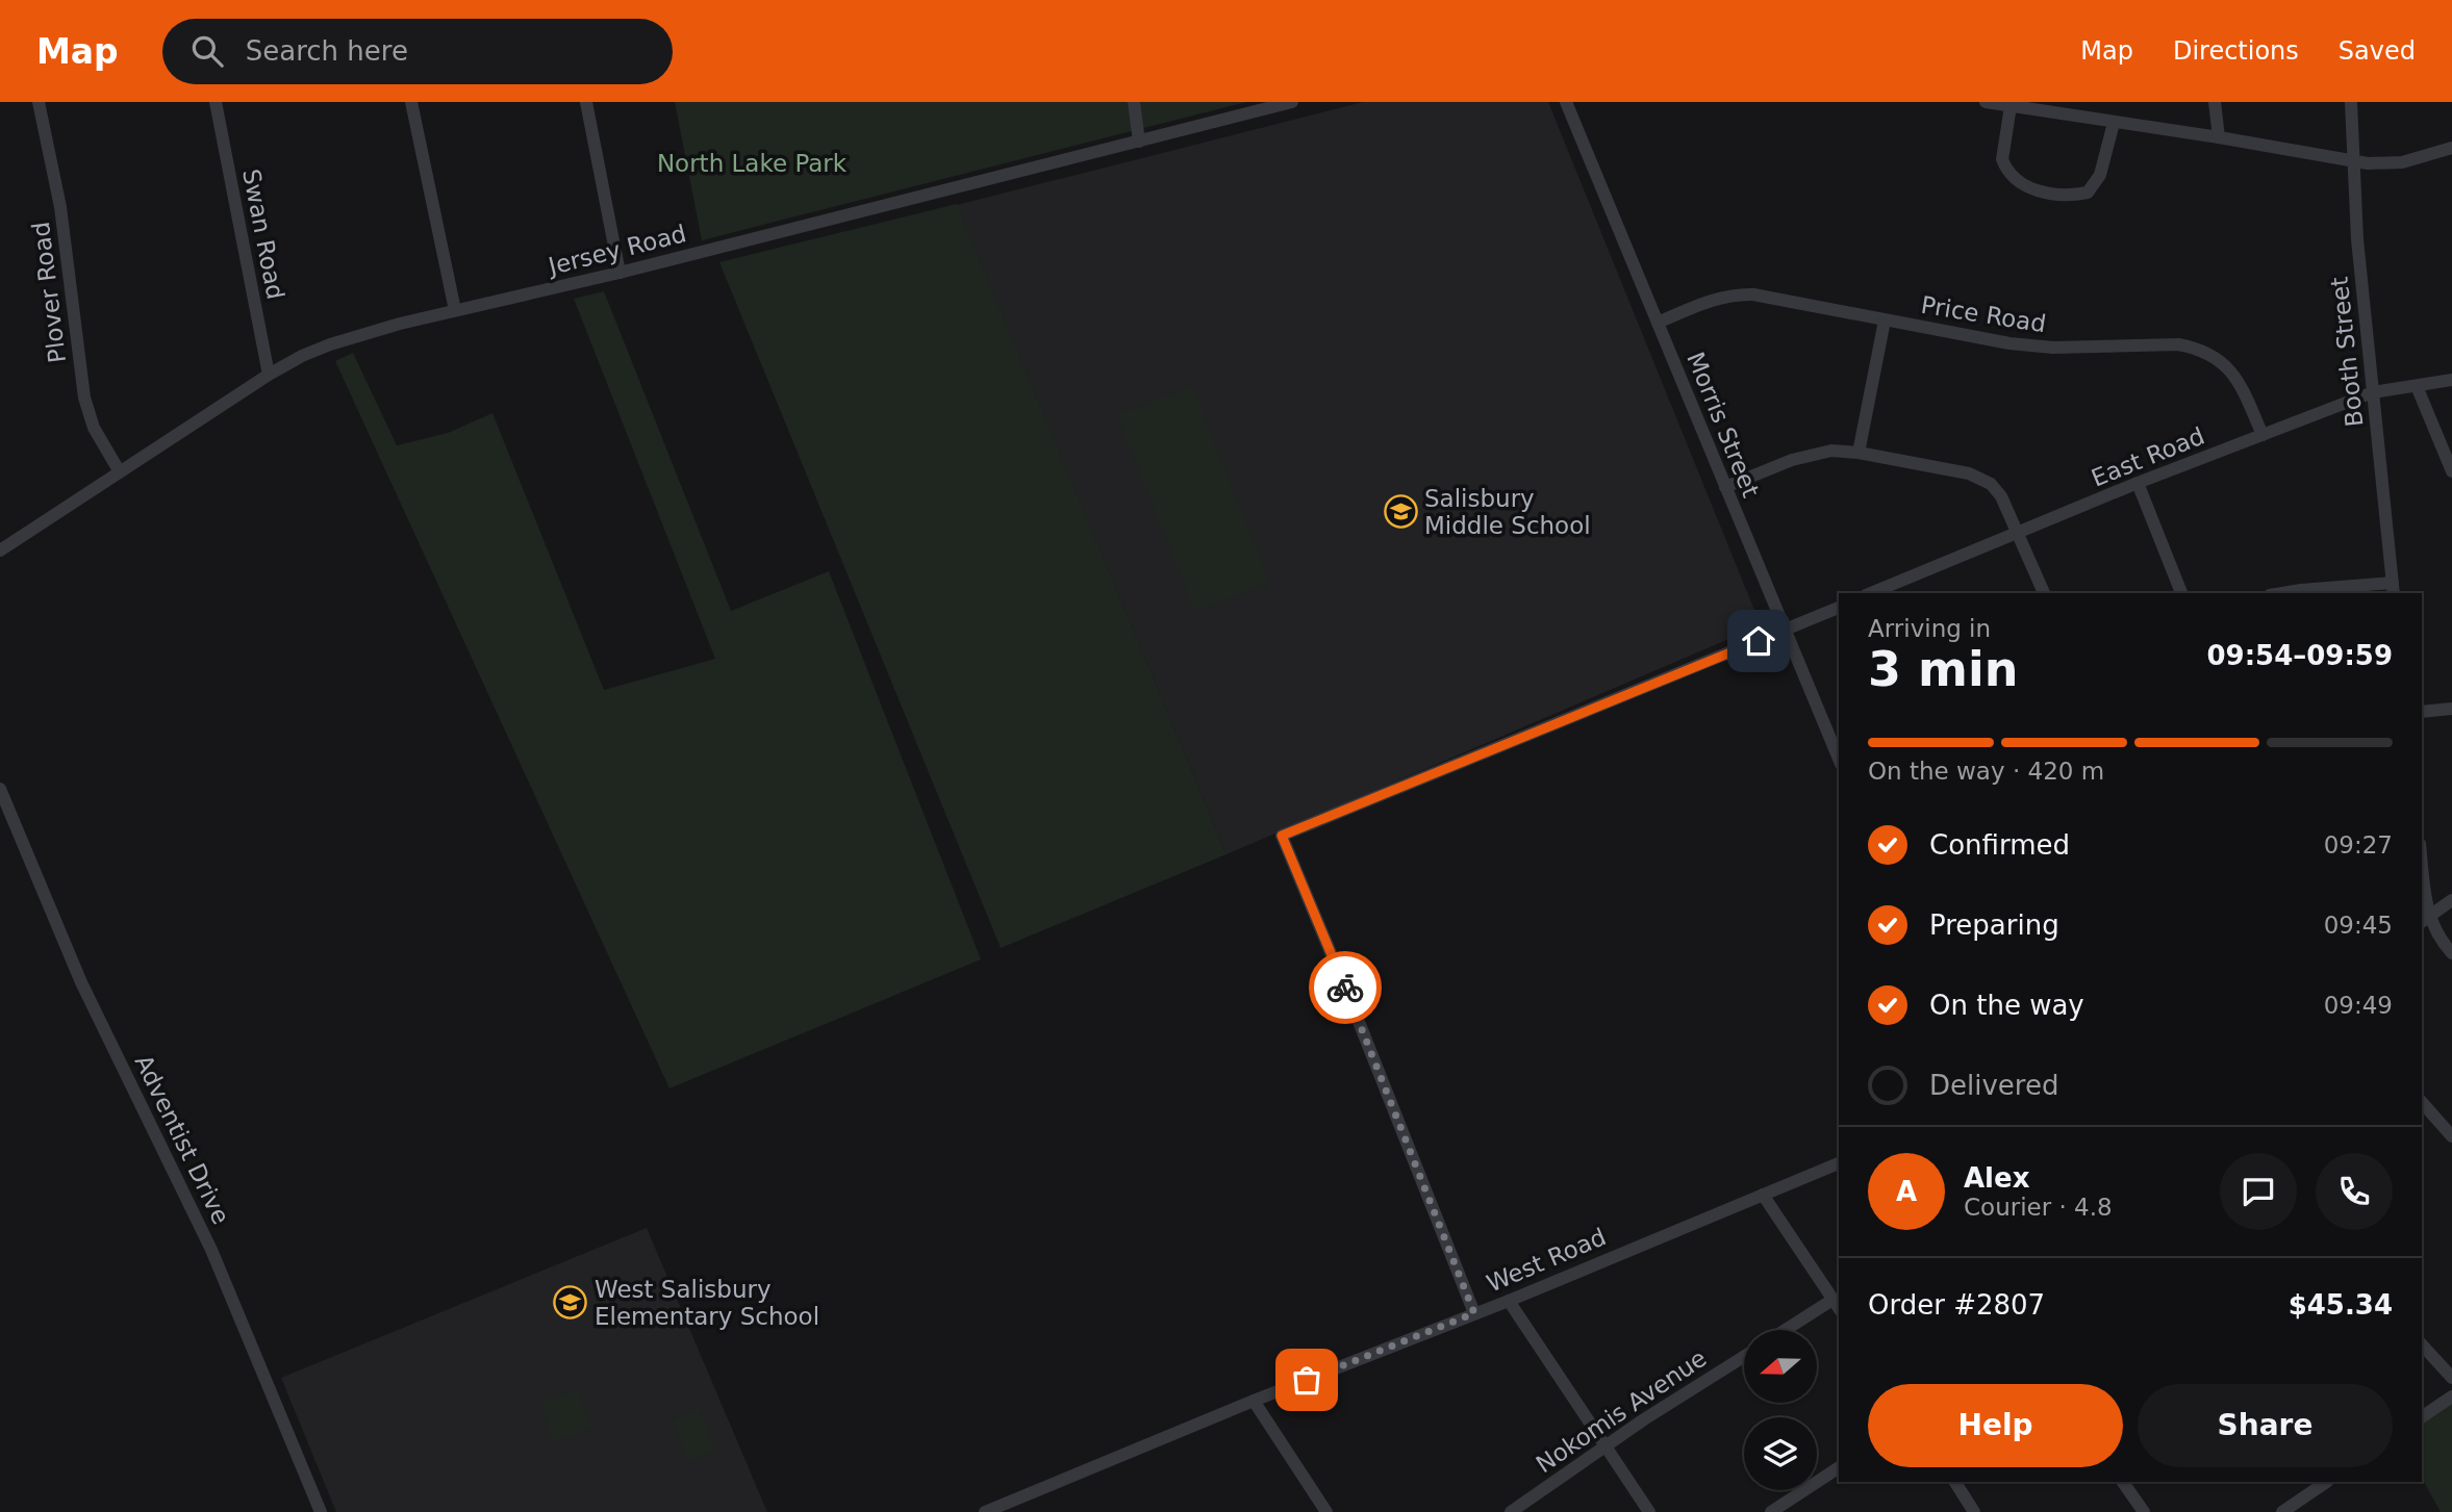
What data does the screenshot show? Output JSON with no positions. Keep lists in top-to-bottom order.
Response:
{
  "streets": {
    "street": [
      "Swan Road",
      "Jersey Road",
      "Plover Road",
      "Price Road",
      "Booth Street",
      "Morris Street",
      "East Road",
      "Adventist Drive",
      "West Road",
      "Nokomis Avenue"
    ]
  },
  "crossings": [
    ["Swan Road", "Jersey Road"],
    ["Jersey Road", "Plover Road"],
    ["Price Road", "Morris Street"],
    ["Price Road", "East Road"],
    ["Booth Street", "East Road"]
  ],
  "parks": ["North Lake Park"],
  "places": {
    "school or university": ["Salisbury Middle School", "West Salisbury Elementary School"]
  },
  "north": "left",
  "page": {
    "header": "Map",
    "search": "Search here",
    "nav": ["Map", "Directions", "Saved"],
    "heading": ["3 min", "Arriving in", "09:54–09:59"],
    "panel": [
      "Alex",
      "Courier · 4.8",
      "Order #2807",
      "$45.34"
    ],
    "bar": "On the way · 420 m",
    "list": [
      ["Confirmed", "09:27"],
      ["Preparing", "09:45"],
      ["On the way", "09:49"],
      "Delivered"
    ],
    "round": "A",
    "buttons": ["Help", "Share"]
  }
}
